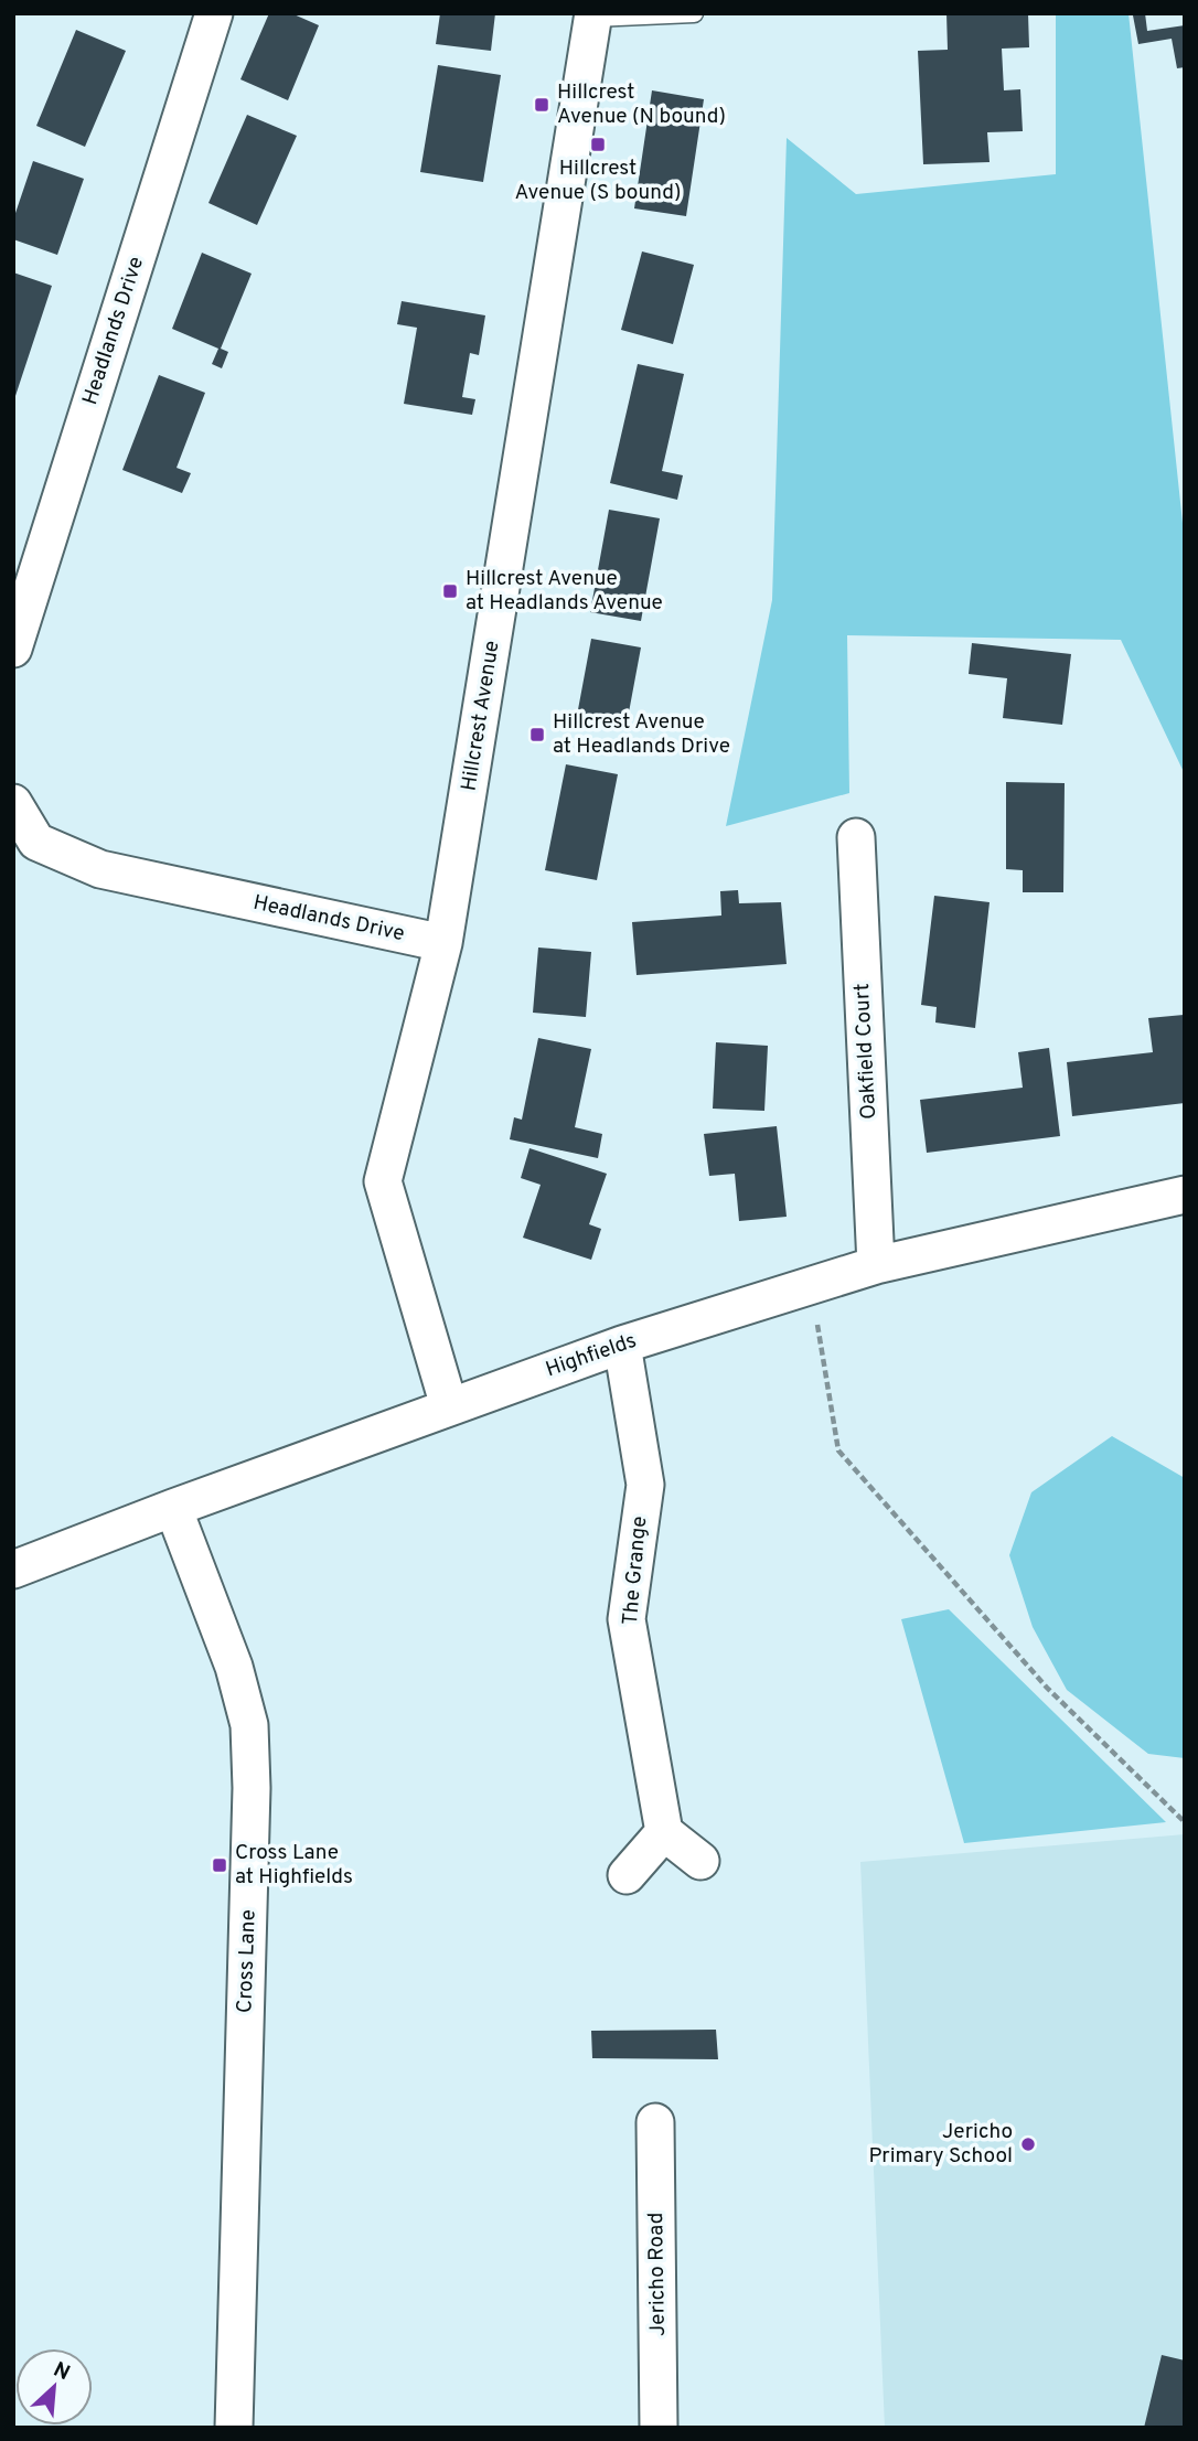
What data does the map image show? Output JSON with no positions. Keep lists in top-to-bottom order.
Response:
{
  "streets": {
    "street": [
      "Headlands Drive",
      "Hillcrest Avenue",
      "Oakfield Court",
      "Highfields",
      "The Grange",
      "Cross Lane",
      "Jericho Road"
    ]
  },
  "crossings": [
    ["Headlands Drive", "Hillcrest Avenue"],
    ["Hillcrest Avenue", "Highfields"],
    ["Oakfield Court", "Highfields"],
    ["Highfields", "The Grange"],
    ["Highfields", "Cross Lane"]
  ],
  "places": {
    "transit": [
      "Hillcrest Avenue (N bound)",
      "Hillcrest Avenue (S bound)",
      "Hillcrest Avenue at Headlands Avenue",
      "Hillcrest Avenue at Headlands Drive",
      "Cross Lane at Highfields"
    ],
    "other": ["Jericho Primary School"]
  },
  "north": "top right"
}
